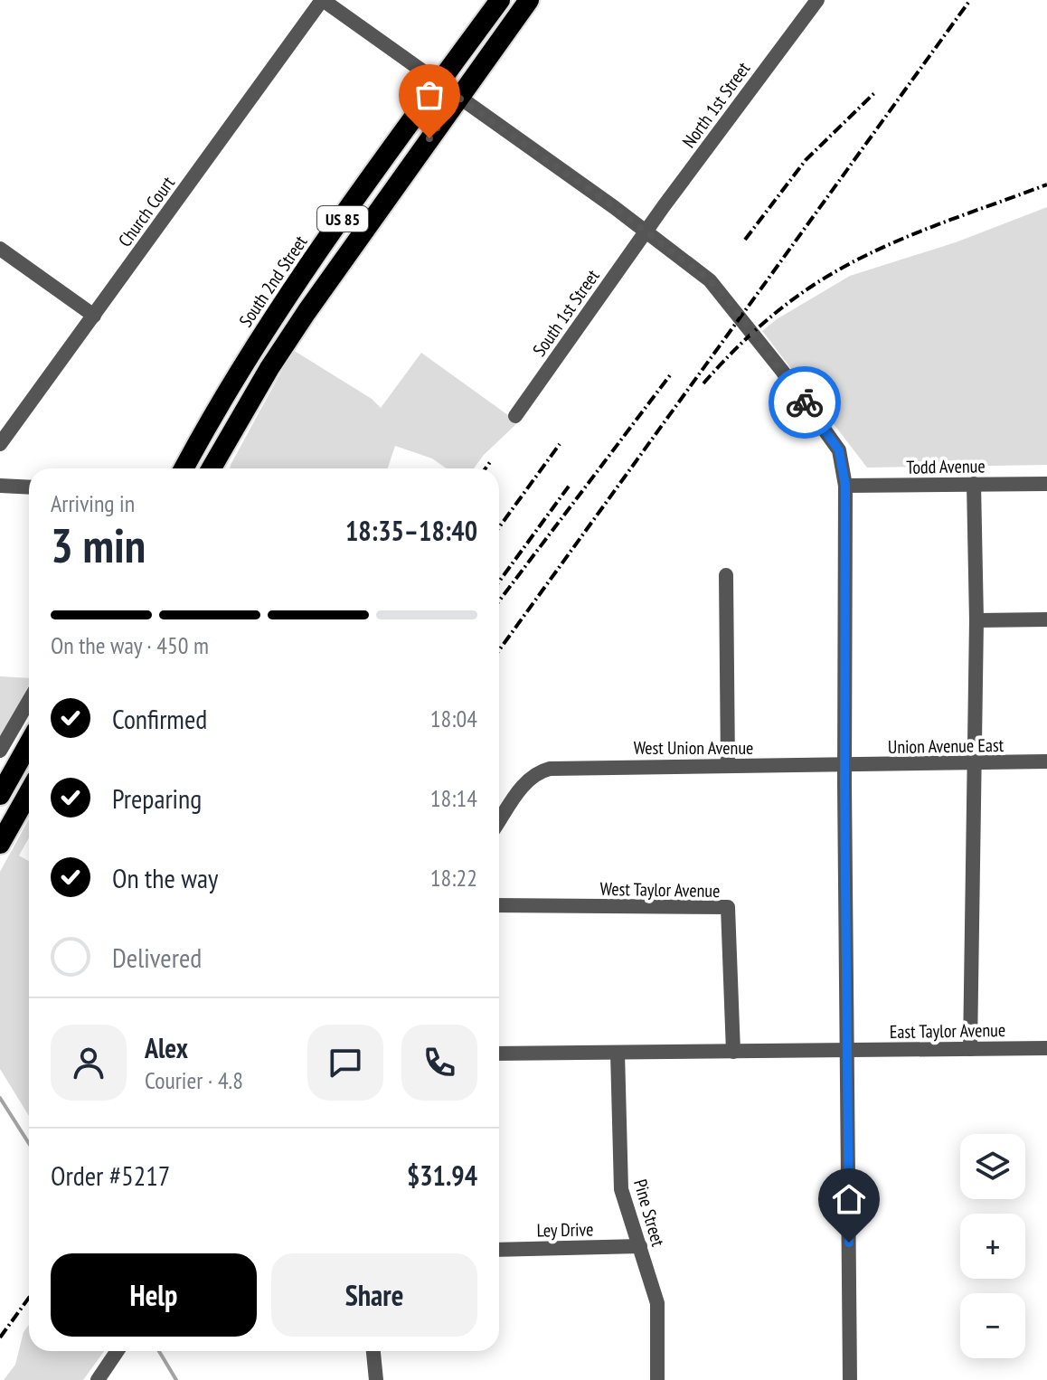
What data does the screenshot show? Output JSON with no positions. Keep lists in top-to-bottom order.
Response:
{
  "streets": {
    "highway": ["US 85", "South 2nd Street"],
    "street": [
      "North 1st Street",
      "Church Court",
      "South 1st Street",
      "Todd Avenue",
      "Union Avenue East",
      "West Union Avenue",
      "West Taylor Avenue",
      "East Taylor Avenue",
      "Pine Street",
      "Ley Drive"
    ]
  },
  "crossings": [
    ["North 1st Street", "South 1st Street"],
    ["US 85", "South 2nd Street"],
    ["Union Avenue East", "West Union Avenue"],
    ["Pine Street", "Ley Drive"]
  ],
  "page": {
    "heading": ["3 min", "Arriving in", "18:35–18:40"],
    "panel": [
      "Alex",
      "Courier · 4.8",
      "Order #5217",
      "$31.94"
    ],
    "bar": "On the way · 450 m",
    "list": [
      ["Confirmed", "18:04"],
      ["Preparing", "18:14"],
      ["On the way", "18:22"],
      "Delivered"
    ],
    "map_buttons": ["+", "−"],
    "buttons": ["Help", "Share"]
  }
}
